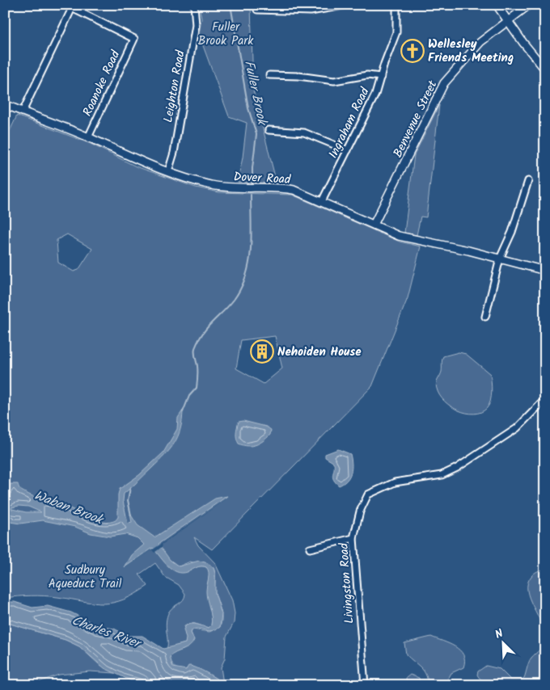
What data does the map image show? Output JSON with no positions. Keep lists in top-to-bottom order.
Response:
{
  "streets": {
    "street": [
      "Roanoke Road",
      "Leighton Road",
      "Benvenue Street",
      "Ingraham Road",
      "Dover Road",
      "Livingston Road"
    ]
  },
  "crossings": [
    ["Roanoke Road", "Dover Road"],
    ["Leighton Road", "Dover Road"],
    ["Benvenue Street", "Dover Road"],
    ["Ingraham Road", "Dover Road"]
  ],
  "water": ["Fuller Brook", "Waban Brook", "Charles River"],
  "parks": ["Fuller Brook Park", "Sudbury Aqueduct Trail"],
  "places": {
    "church": ["Wellesley Friends Meeting"],
    "building": ["Nehoiden House"]
  },
  "north": "top left"
}
